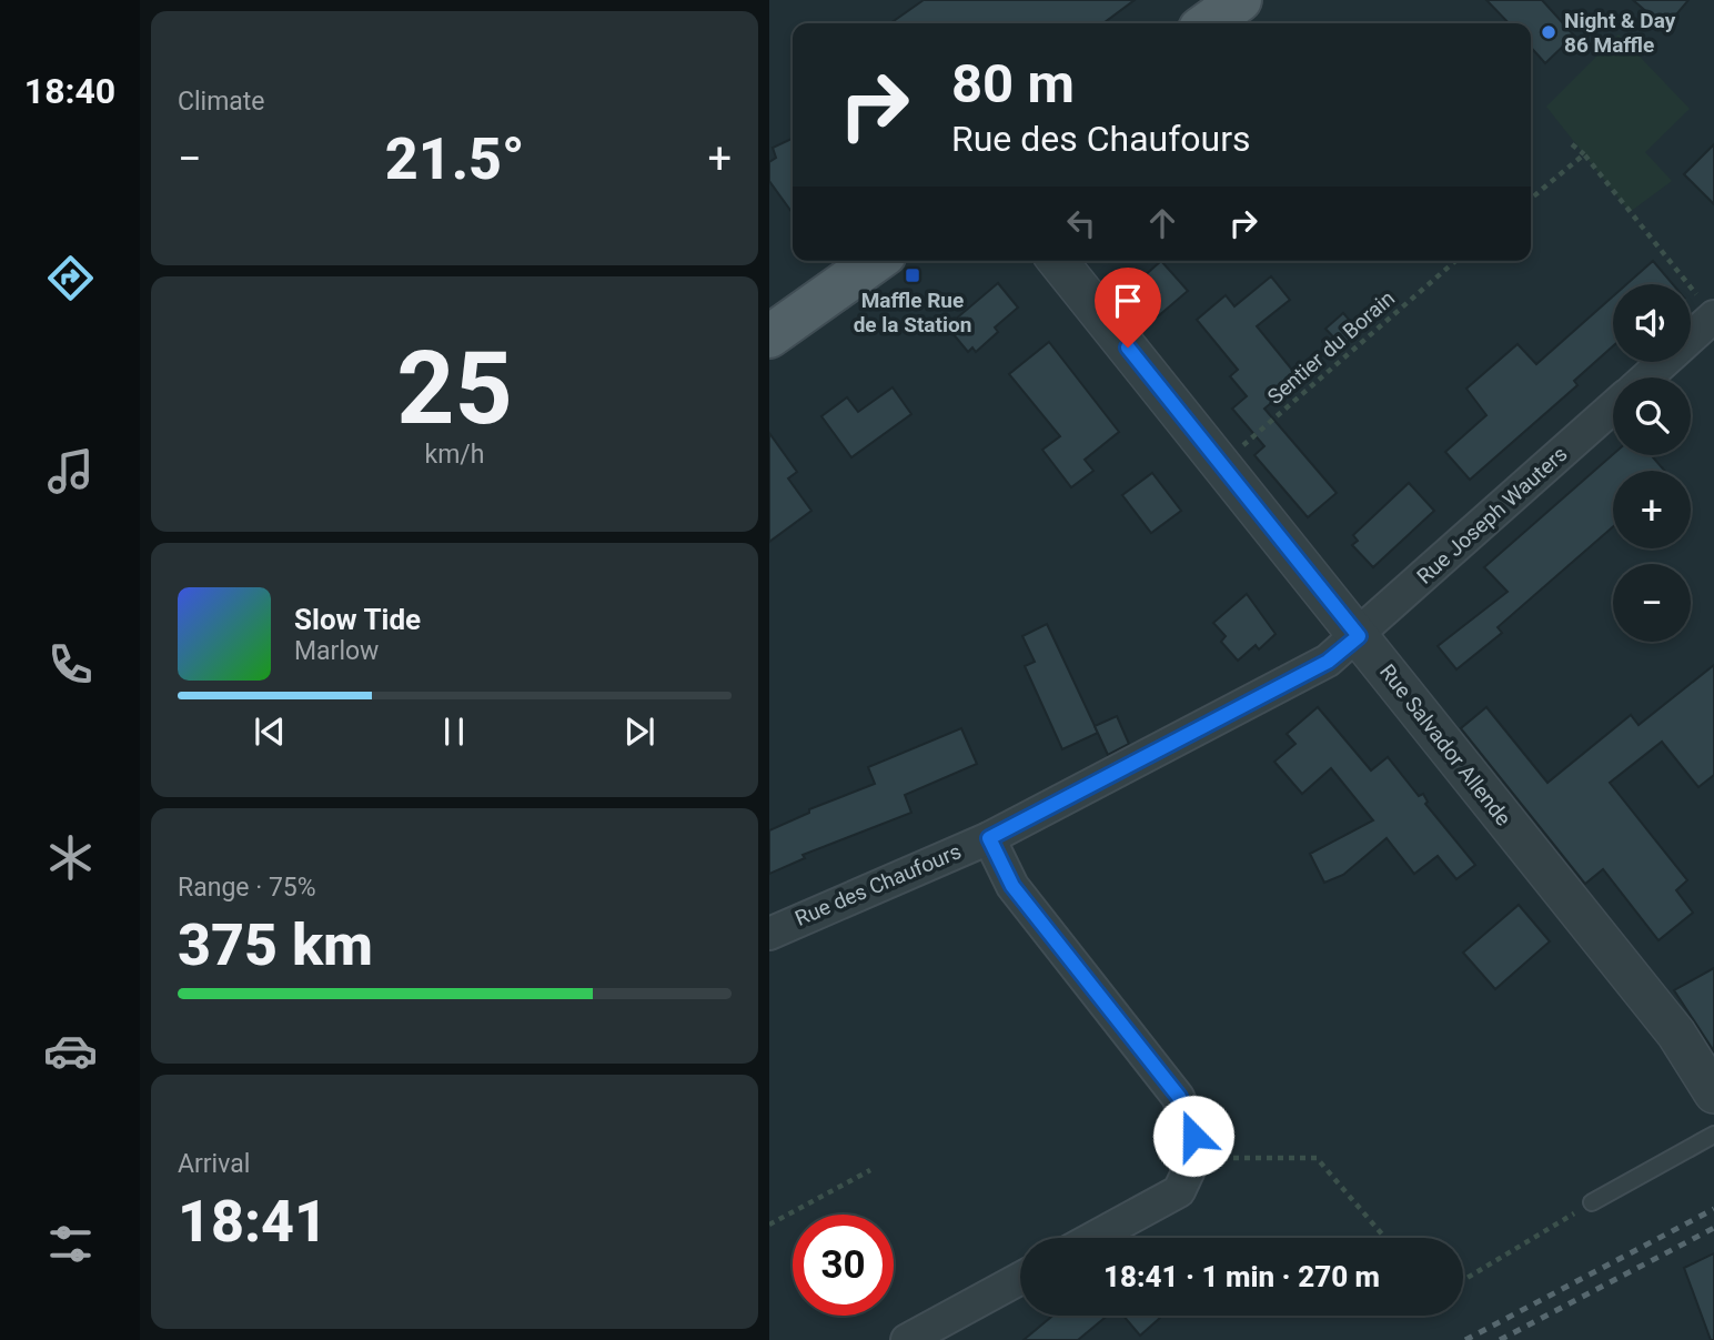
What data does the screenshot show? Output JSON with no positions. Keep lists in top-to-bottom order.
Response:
{
  "streets": {
    "street": ["Rue Joseph Wauters", "Rue Salvador Allende", "Rue des Chaufours"],
    "path": ["Sentier du Borain"]
  },
  "crossings": [
    ["Sentier du Borain", "Rue Salvador Allende"],
    ["Rue Joseph Wauters", "Rue Salvador Allende"],
    ["Rue Joseph Wauters", "Rue des Chaufours"],
    ["Rue Salvador Allende", "Rue des Chaufours"]
  ],
  "places": {
    "other": ["Night & Day 86 Maffle"],
    "transit": ["Maffle Rue de la Station"]
  },
  "page": {
    "tabs": "18:40",
    "tile": [
      "Climate",
      ["25", "km/h"],
      ["Range · 75%", "375 km"],
      ["Arrival", "18:41"]
    ],
    "turn": ["80 m", "Rue des Chaufours"],
    "heat": ["−", "21.5°", "+"],
    "map_buttons": ["+", "−"],
    "song": ["Slow Tide", "Marlow"],
    "limit": "30",
    "trip": "18:41 · 1 min · 270 m"
  }
}
